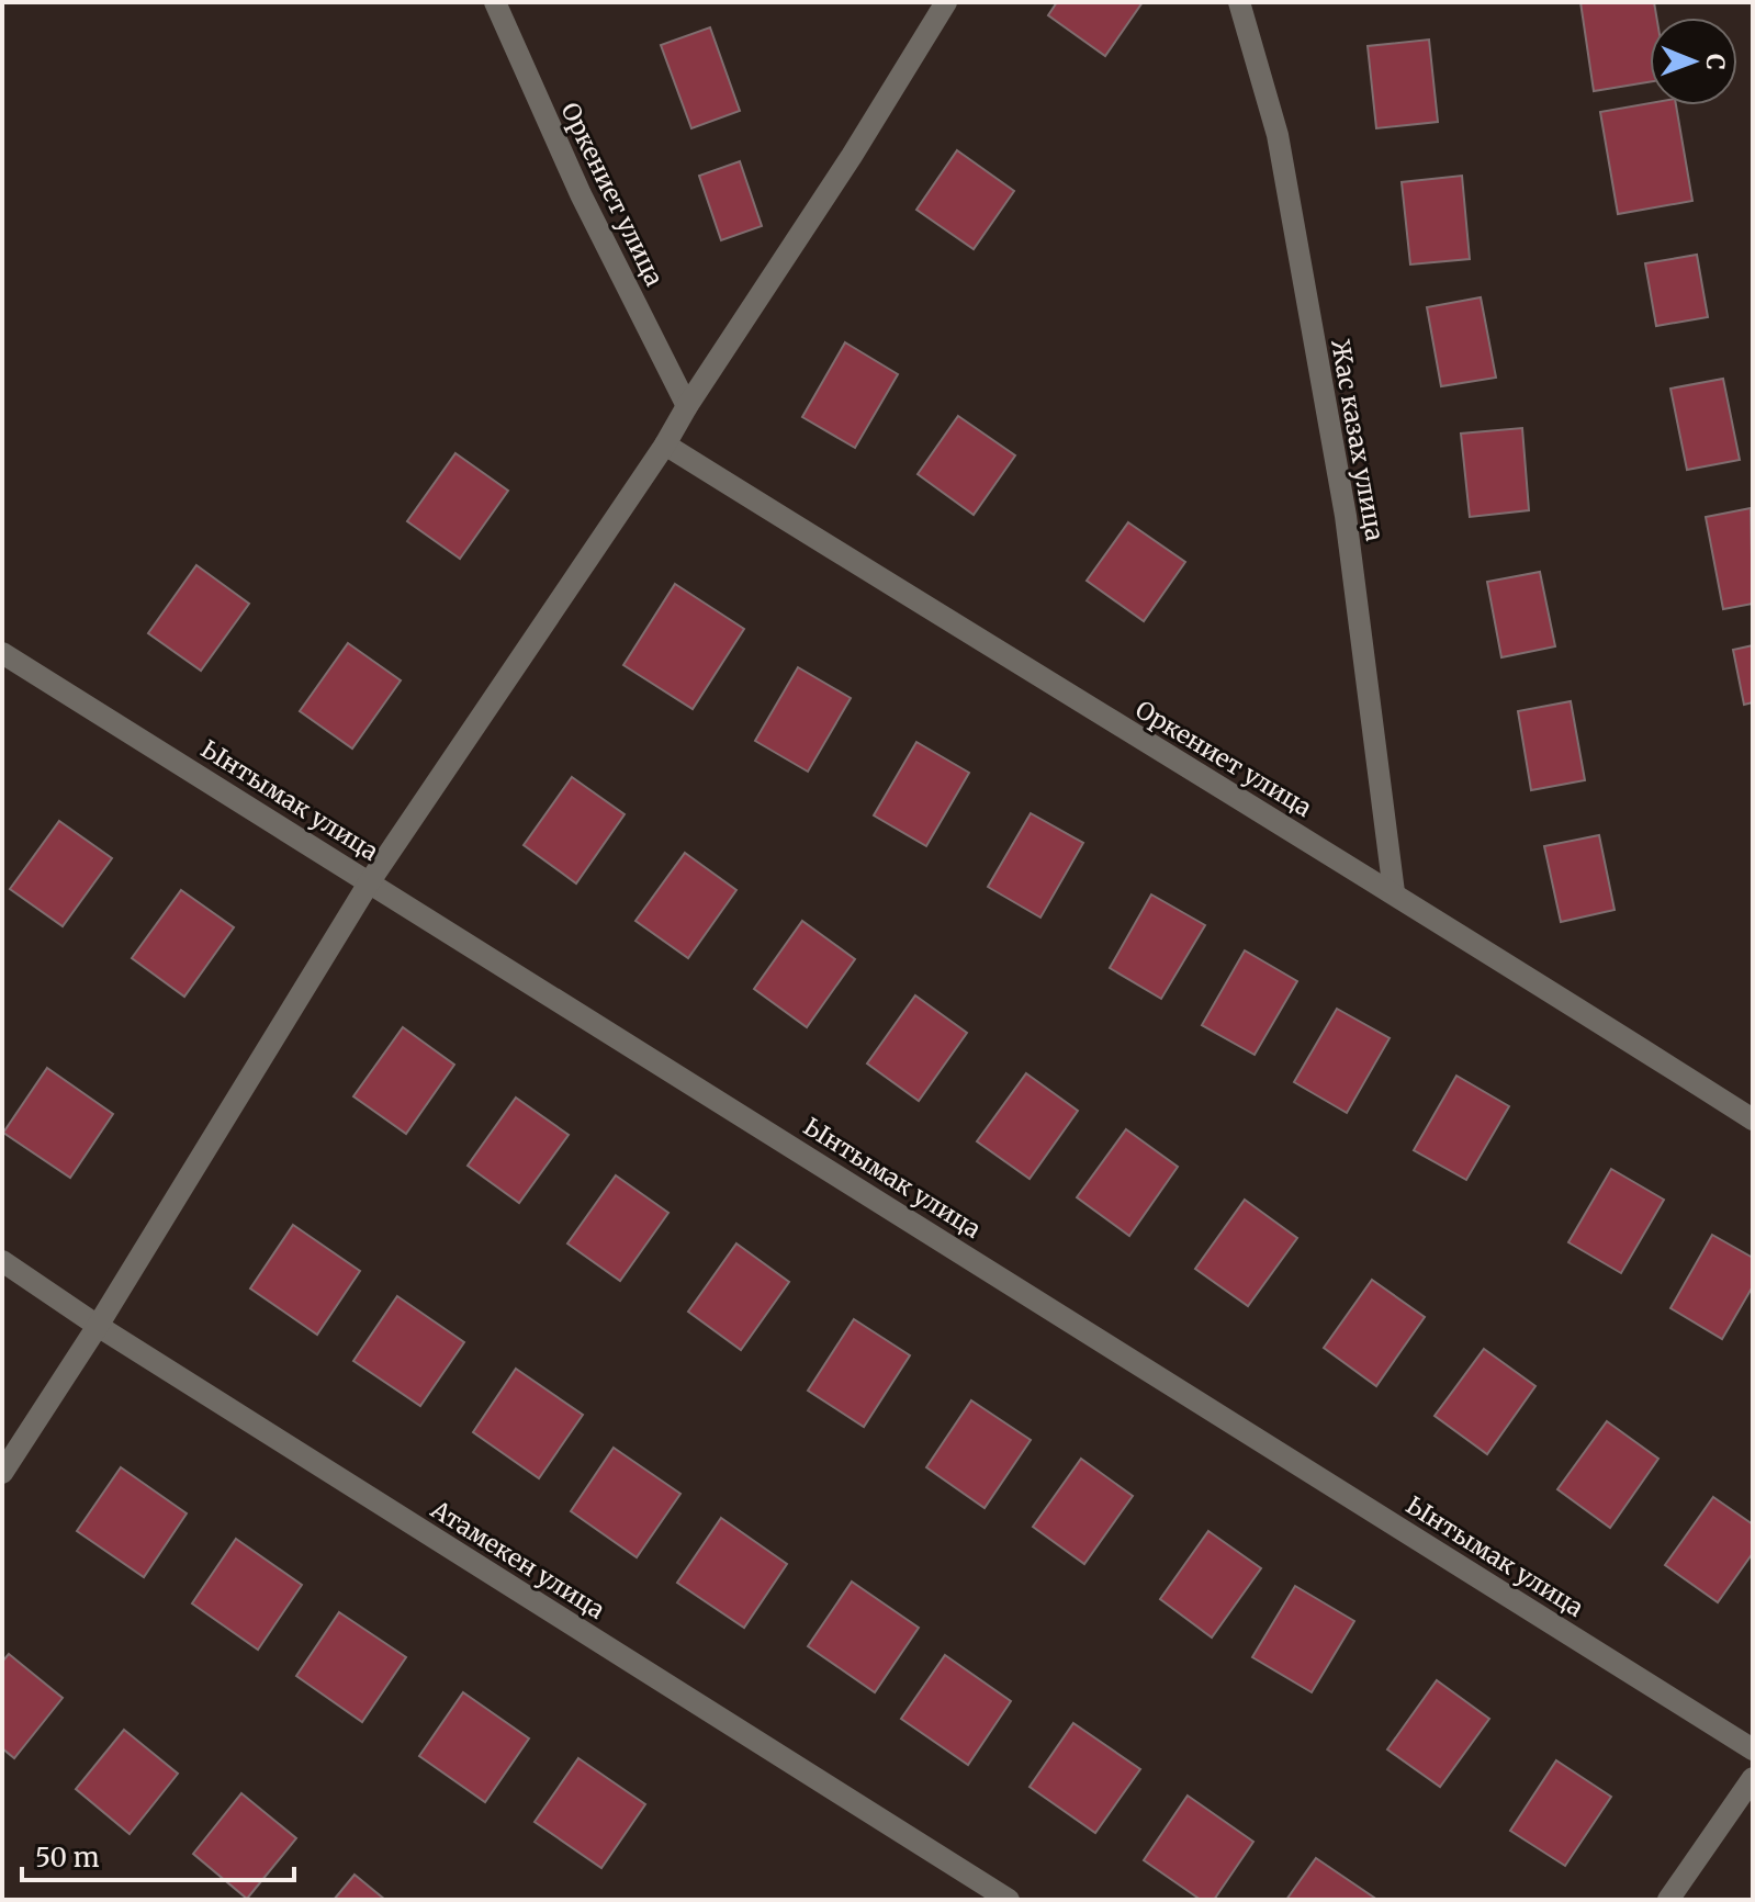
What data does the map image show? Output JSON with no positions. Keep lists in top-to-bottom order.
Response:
{
  "streets": {
    "street": [
      "Оркениет улица",
      "Жас казах улица",
      "Ынтымак улица",
      "Атамекен улица"
    ]
  },
  "crossings": [
    ["Оркениет улица", "Жас казах улица"]
  ],
  "scale_bar": "50 m",
  "north": "right"
}
